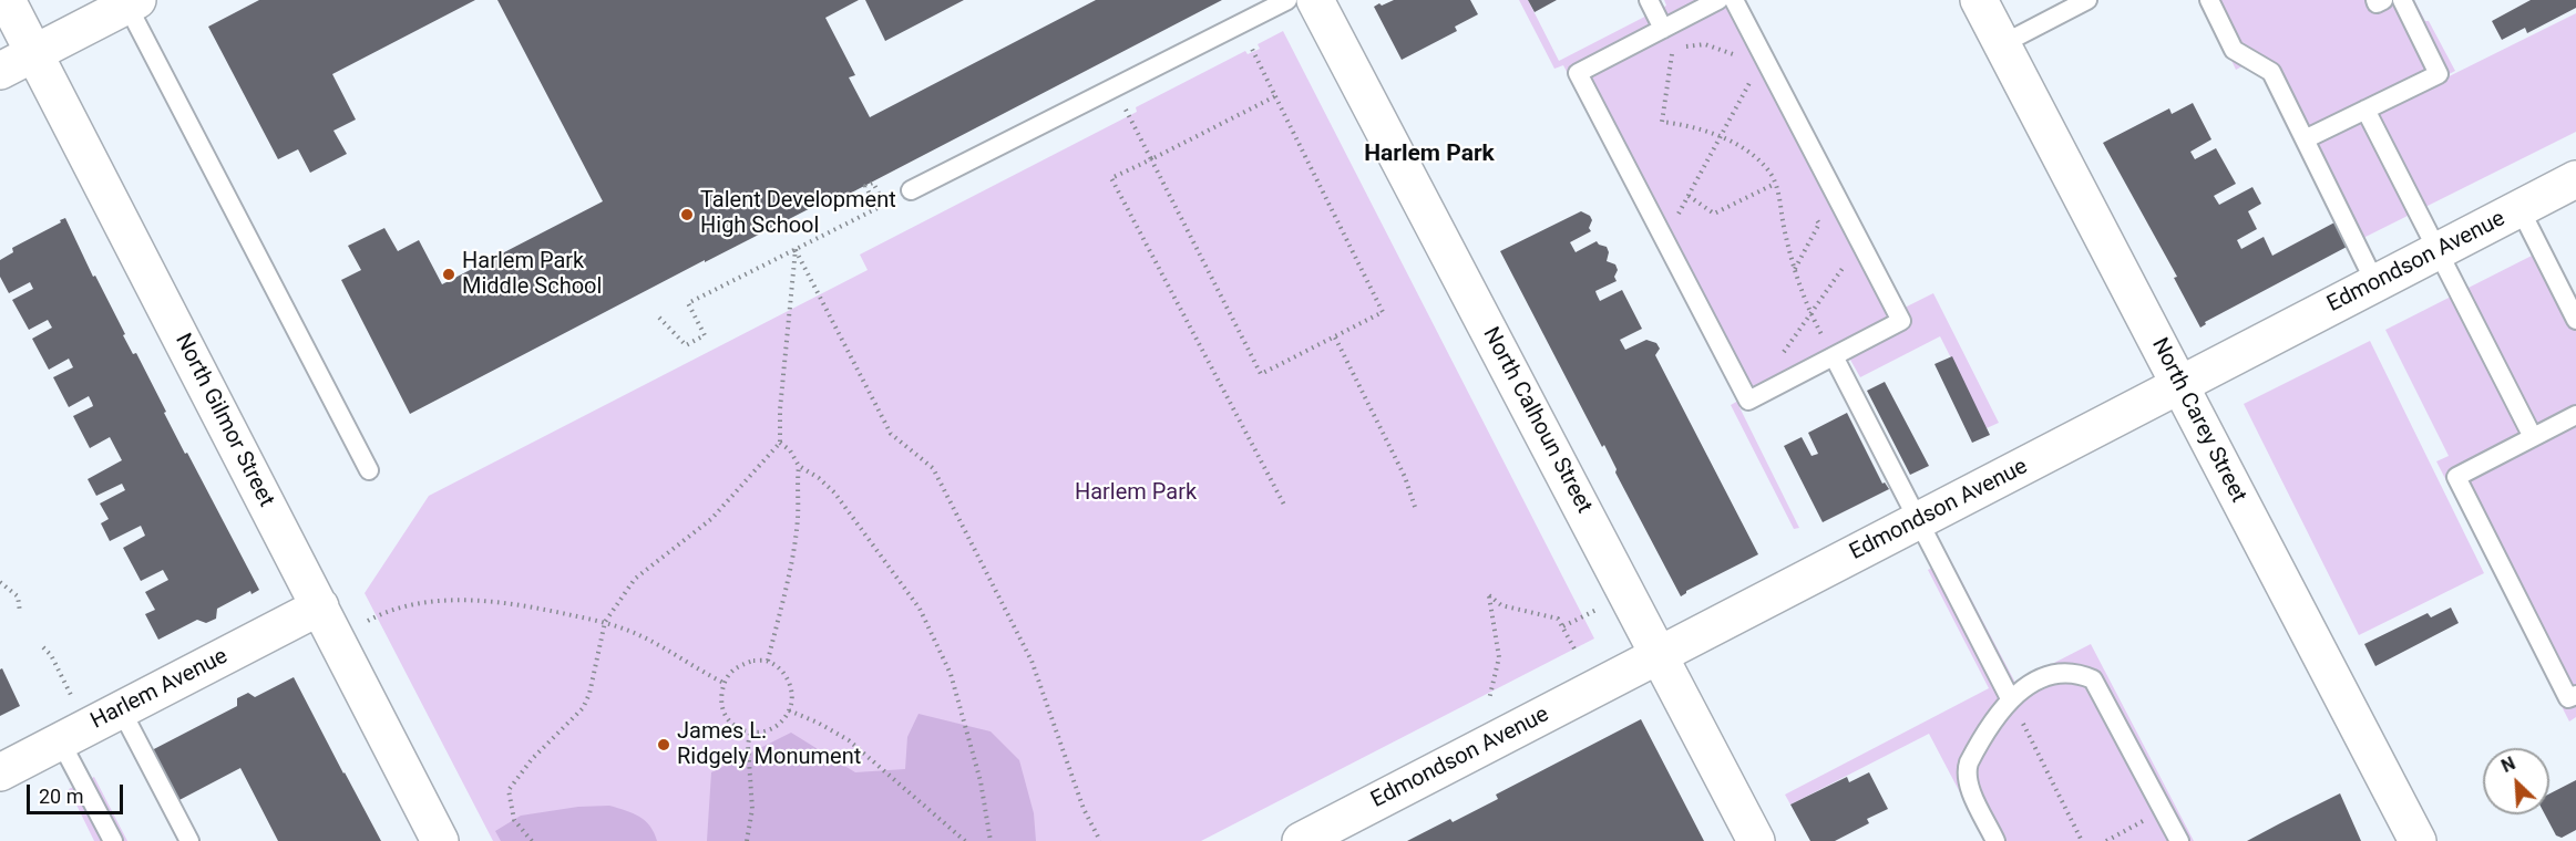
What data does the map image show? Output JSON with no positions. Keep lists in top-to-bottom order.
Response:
{
  "streets": {
    "street": [
      "Edmondson Avenue",
      "North Gilmor Street",
      "North Calhoun Street",
      "North Carey Street",
      "Harlem Avenue"
    ]
  },
  "crossings": [
    ["Edmondson Avenue", "North Calhoun Street"],
    ["Edmondson Avenue", "North Carey Street"],
    ["North Gilmor Street", "Harlem Avenue"]
  ],
  "districts": ["Harlem Park"],
  "parks": ["Harlem Park"],
  "places": ["Talent Development High School", "Harlem Park Middle School", "James L. Ridgely Monument"],
  "scale_bar": "20 m",
  "north": "top left"
}
